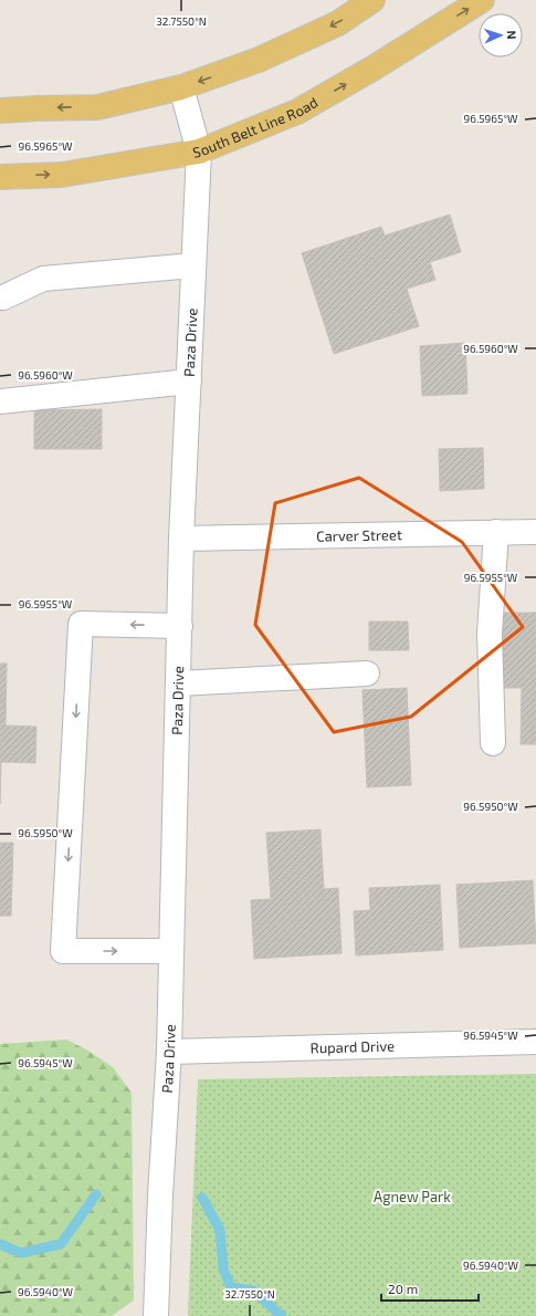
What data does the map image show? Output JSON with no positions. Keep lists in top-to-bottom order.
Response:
{
  "streets": {
    "main road": ["South Belt Line Road"],
    "street": ["Paza Drive", "Carver Street", "Rupard Drive"]
  },
  "crossings": [
    ["South Belt Line Road", "Paza Drive"],
    ["Paza Drive", "Carver Street"],
    ["Paza Drive", "Rupard Drive"]
  ],
  "parks": ["Agnew Park"],
  "scale_bar": "20 m",
  "north": "right",
  "coordinates": [
    "32.7550°N",
    "96.5965°W",
    "96.5960°W",
    "96.5955°W",
    "96.5950°W",
    "96.5945°W",
    "96.5940°W"
  ]
}
